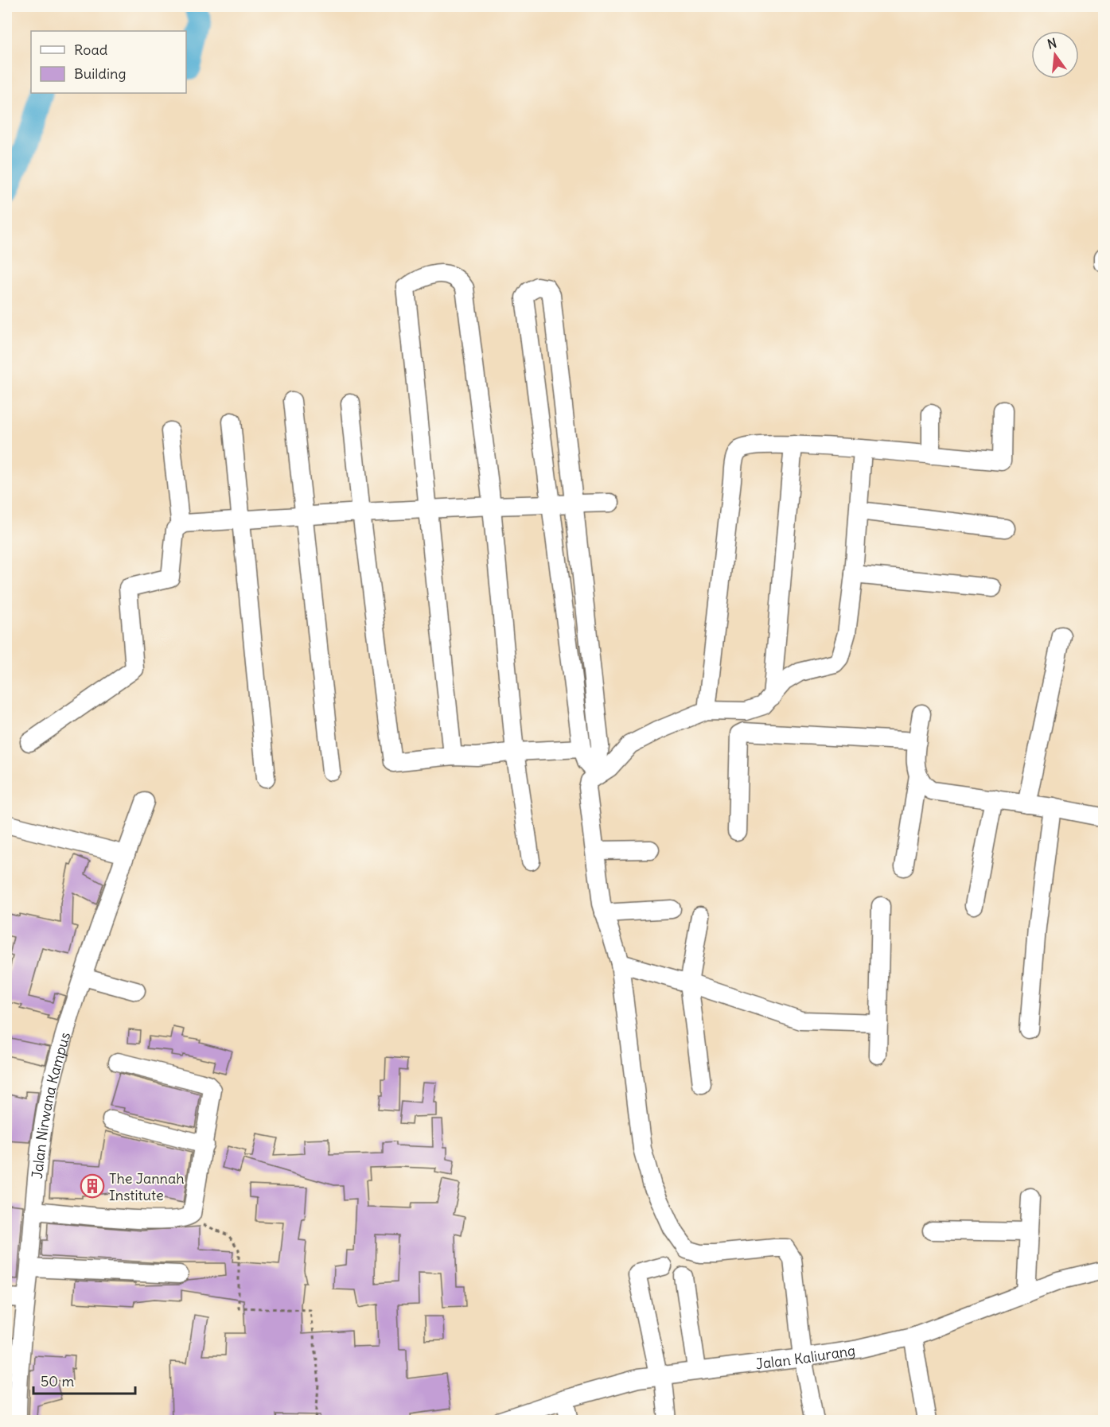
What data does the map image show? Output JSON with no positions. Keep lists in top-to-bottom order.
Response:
{
  "streets": {
    "street": ["Jalan Nirwana Kampus", "Jalan Kaliurang"]
  },
  "places": {
    "building": ["The Jannah Institute"]
  },
  "legend": ["Road", "Building"],
  "scale_bar": "50 m",
  "north": "top"
}
